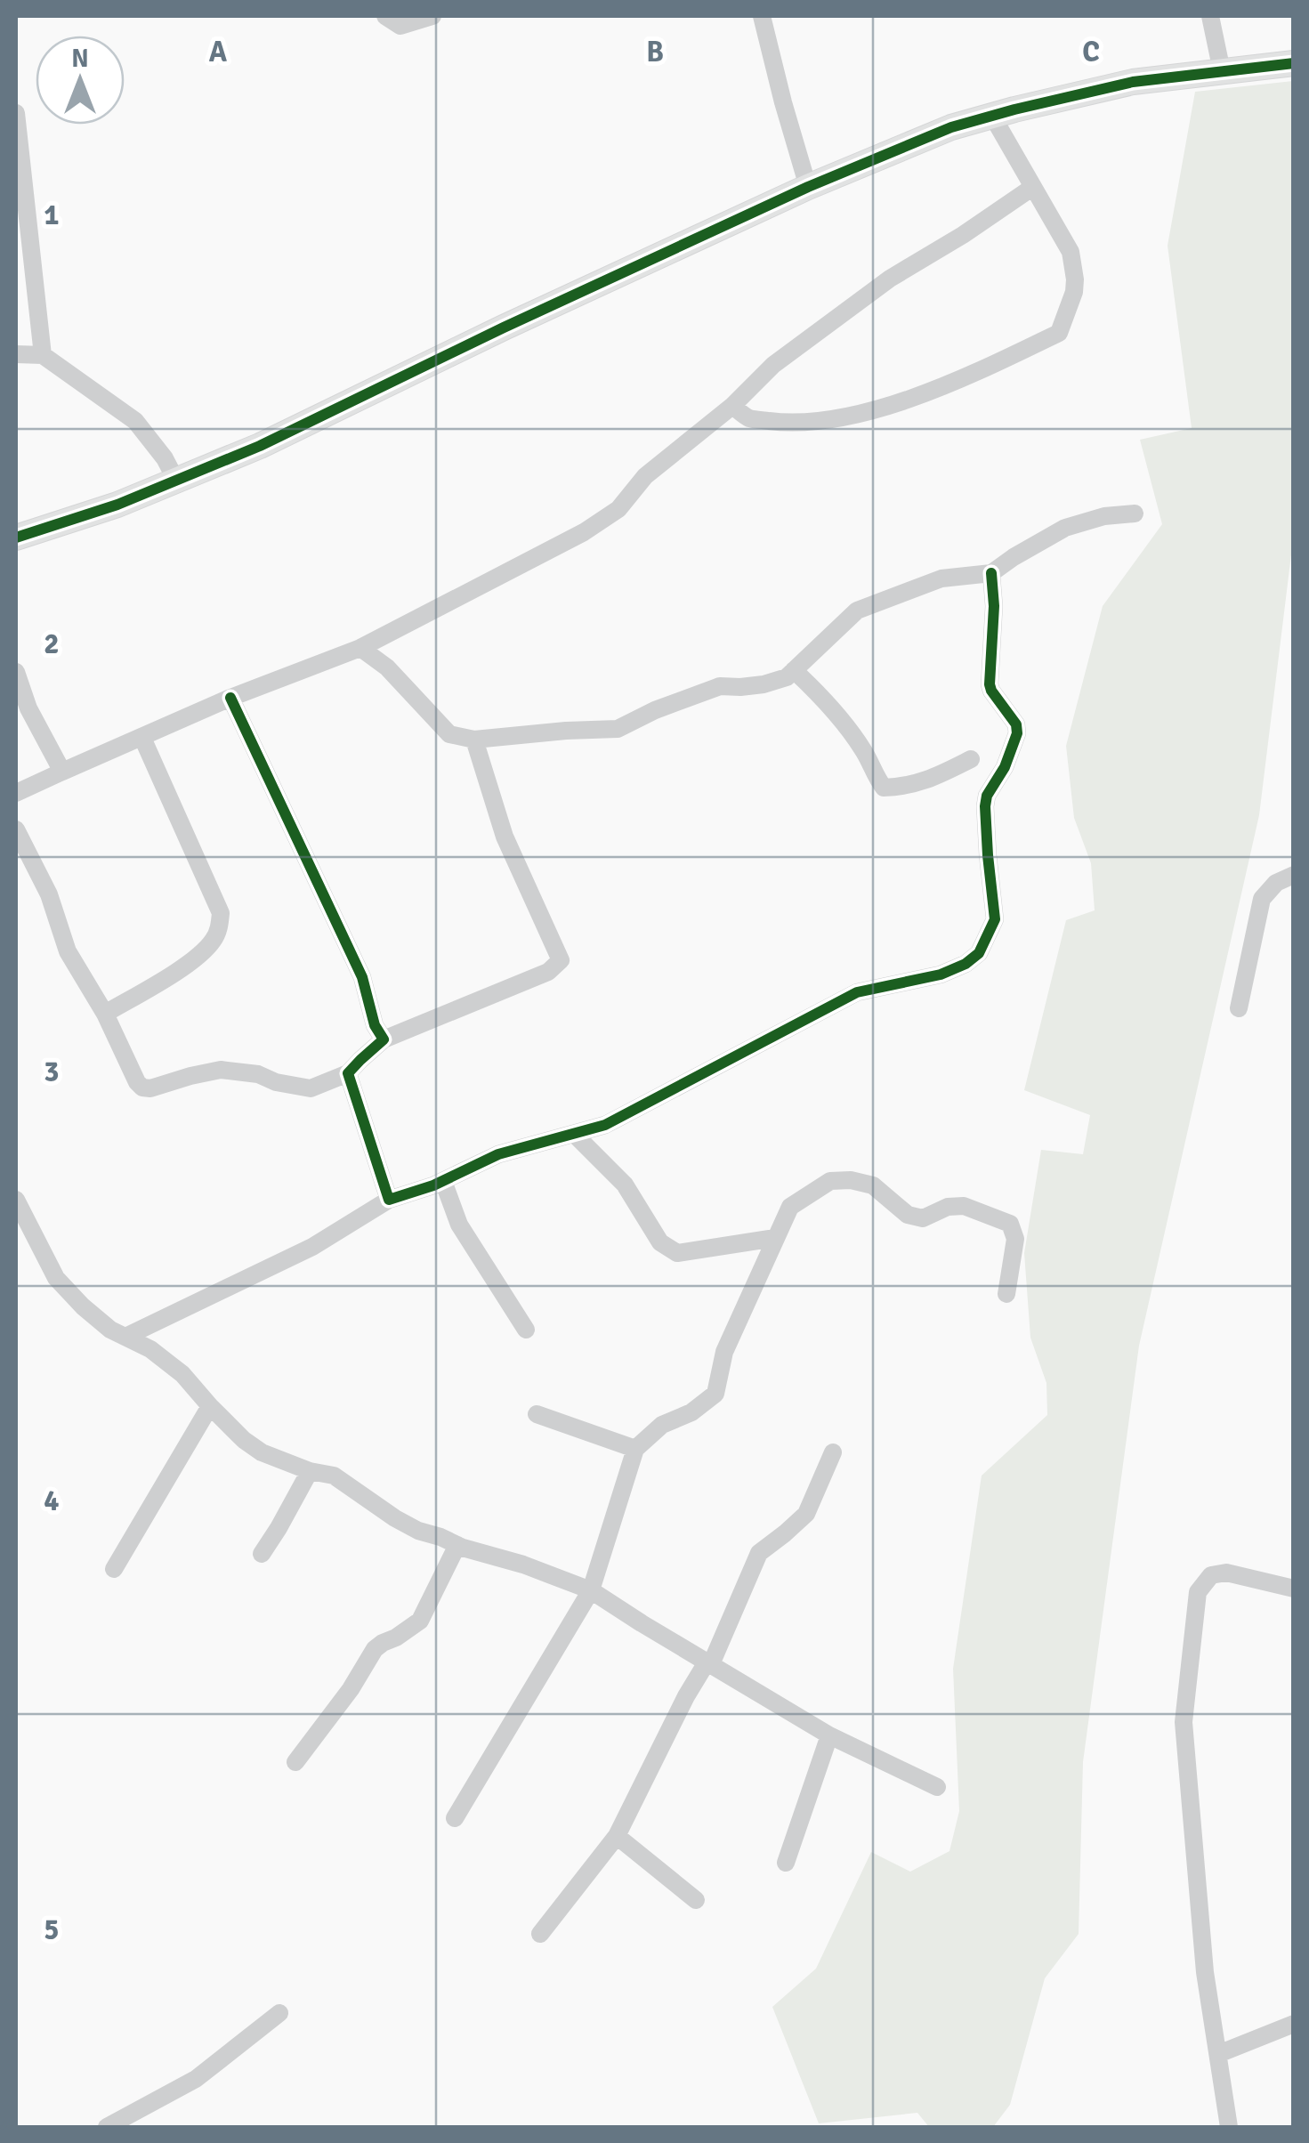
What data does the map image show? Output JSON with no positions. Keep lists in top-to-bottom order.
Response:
{
  "north": "top",
  "grid": {
    "columns": ["A", "B", "C"],
    "rows": [
      "1",
      "2",
      "3",
      "4",
      "5"
    ]
  }
}
